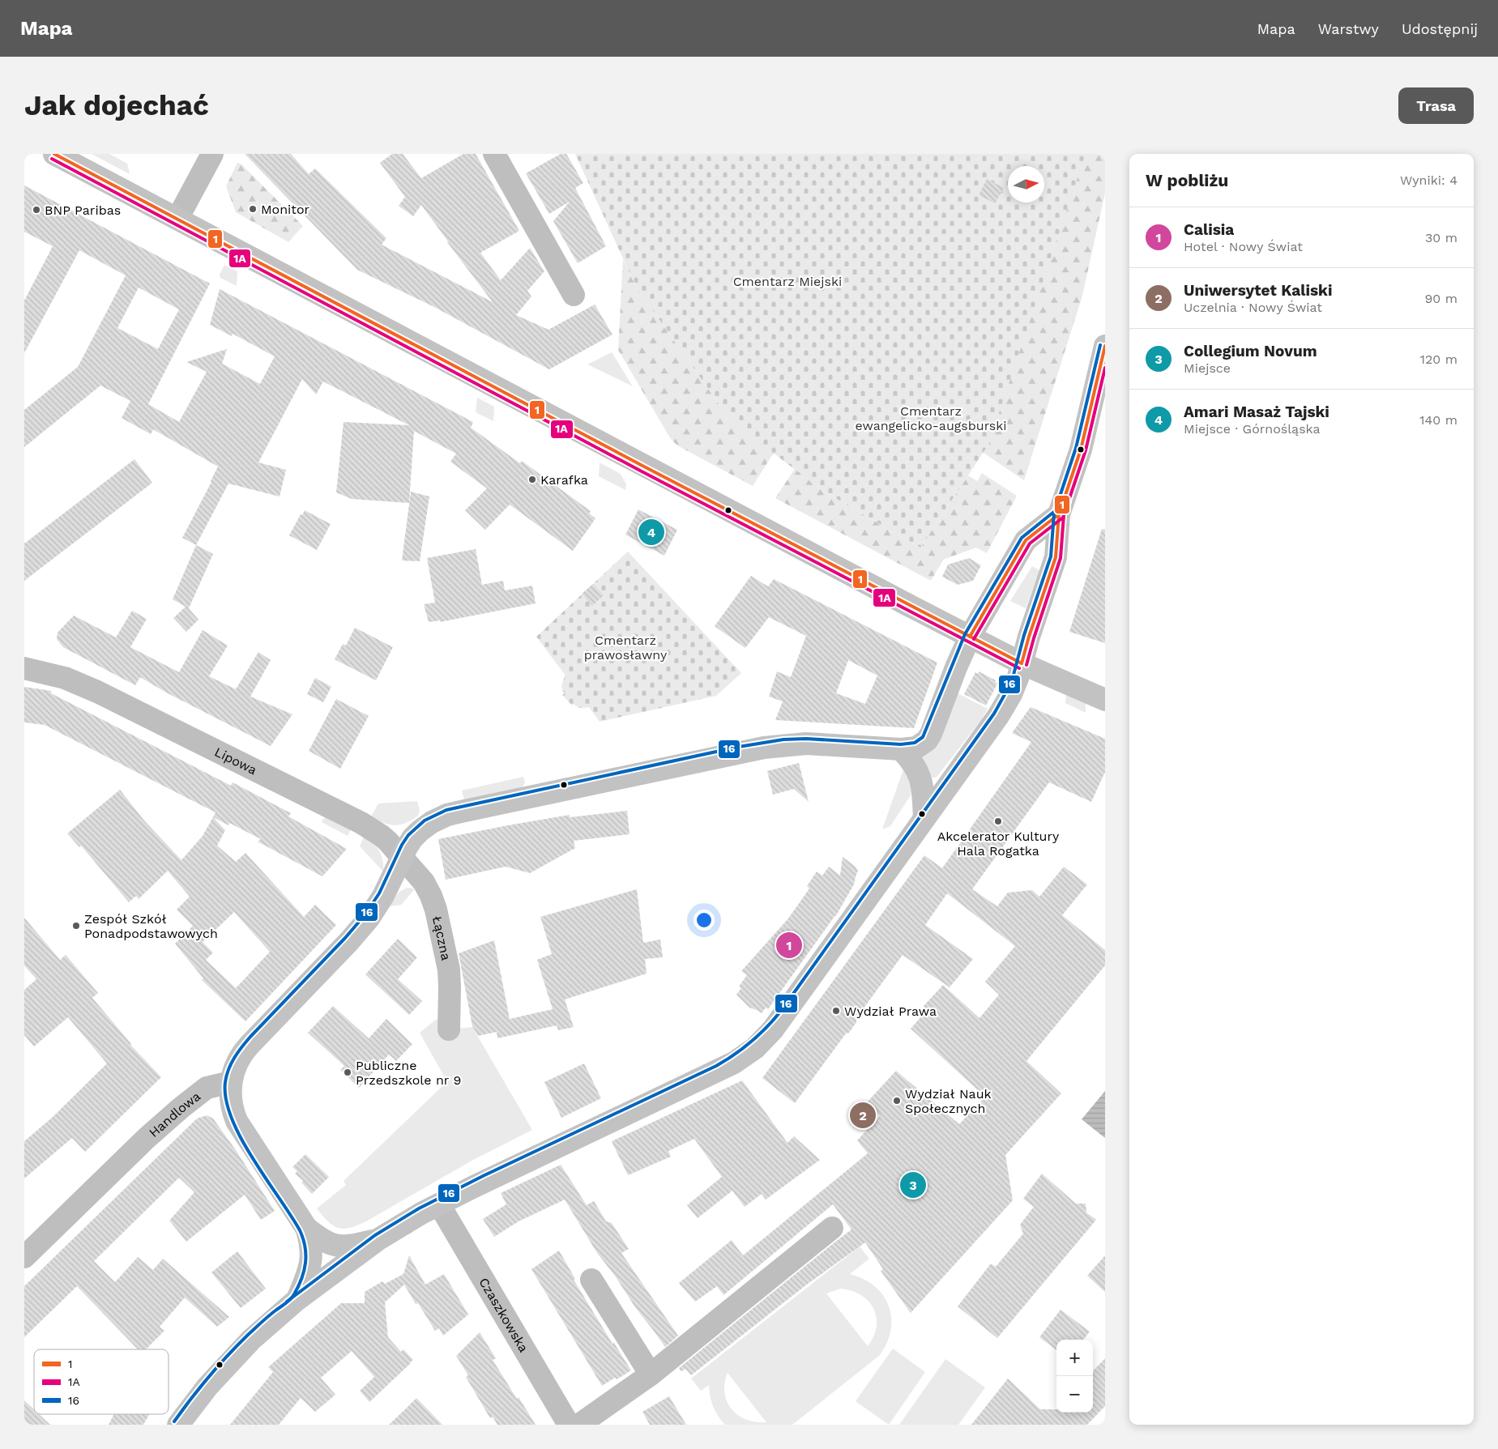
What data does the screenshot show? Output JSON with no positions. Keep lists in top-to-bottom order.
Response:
{
  "streets": {
    "street": [
      "Lipowa",
      "Łączna",
      "Handlowa",
      "Czaszkowska"
    ]
  },
  "crossings": [
    ["Lipowa", "Łączna"]
  ],
  "parks": ["Cmentarz Miejski", "Cmentarz ewangelicko-augsburski", "Cmentarz prawosławny"],
  "places": [
    "Monitor",
    "BNP Paribas",
    "Karafka",
    "Akcelerator Kultury Hala Rogatka",
    "Zespół Szkół Ponadpodstawowych",
    "Wydział Prawa",
    "Publiczne Przedszkole nr 9",
    "Wydział Nauk Społecznych"
  ],
  "lines": ["transit line 1", "transit line 1A", "transit line 16"],
  "legend": ["1", "1A", "16"],
  "north": "right",
  "page": {
    "header": "Mapa",
    "nav": ["Mapa", "Warstwy", "Udostępnij"],
    "buttons": "Trasa",
    "title": "Jak dojechać",
    "heading": ["W pobliżu", "Wyniki: 4"],
    "list": [
      {
        "mark": "1",
        "name": "Calisia",
        "note": "Hotel · Nowy Świat",
        "value": "30 m"
      },
      {
        "mark": "2",
        "name": "Uniwersytet Kaliski",
        "note": "Uczelnia · Nowy Świat",
        "value": "90 m"
      },
      {
        "mark": "3",
        "name": "Collegium Novum",
        "note": "Miejsce",
        "value": "120 m"
      },
      {
        "mark": "4",
        "name": "Amari Masaż Tajski",
        "note": "Miejsce · Górnośląska",
        "value": "140 m"
      }
    ],
    "pins": [
      "4",
      "1",
      "2",
      "3"
    ],
    "map_buttons": ["+", "−"]
  }
}
